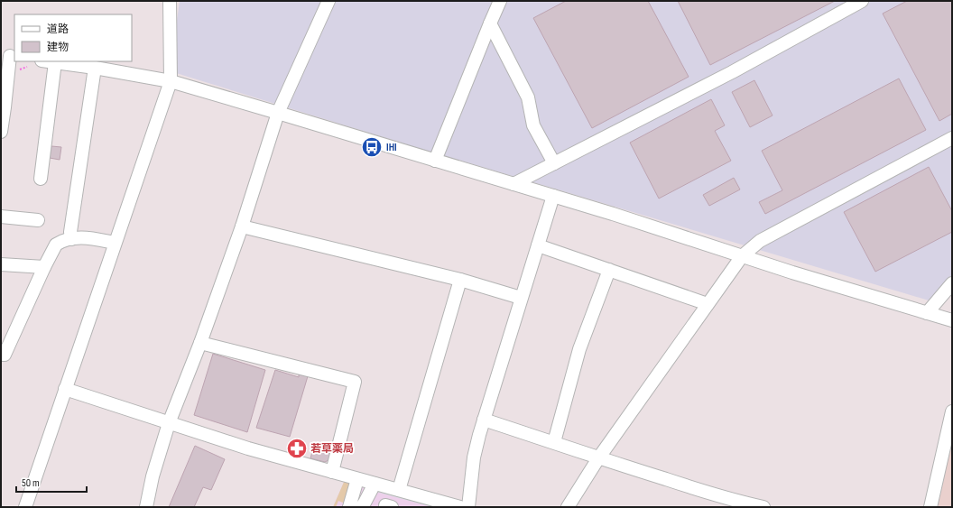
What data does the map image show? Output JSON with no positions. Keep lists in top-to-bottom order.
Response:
{
  "places": {
    "bus stop": ["IHI"],
    "pharmacy": ["若草薬局"]
  },
  "legend": ["道路", "建物"],
  "scale_bar": "50 m"
}
